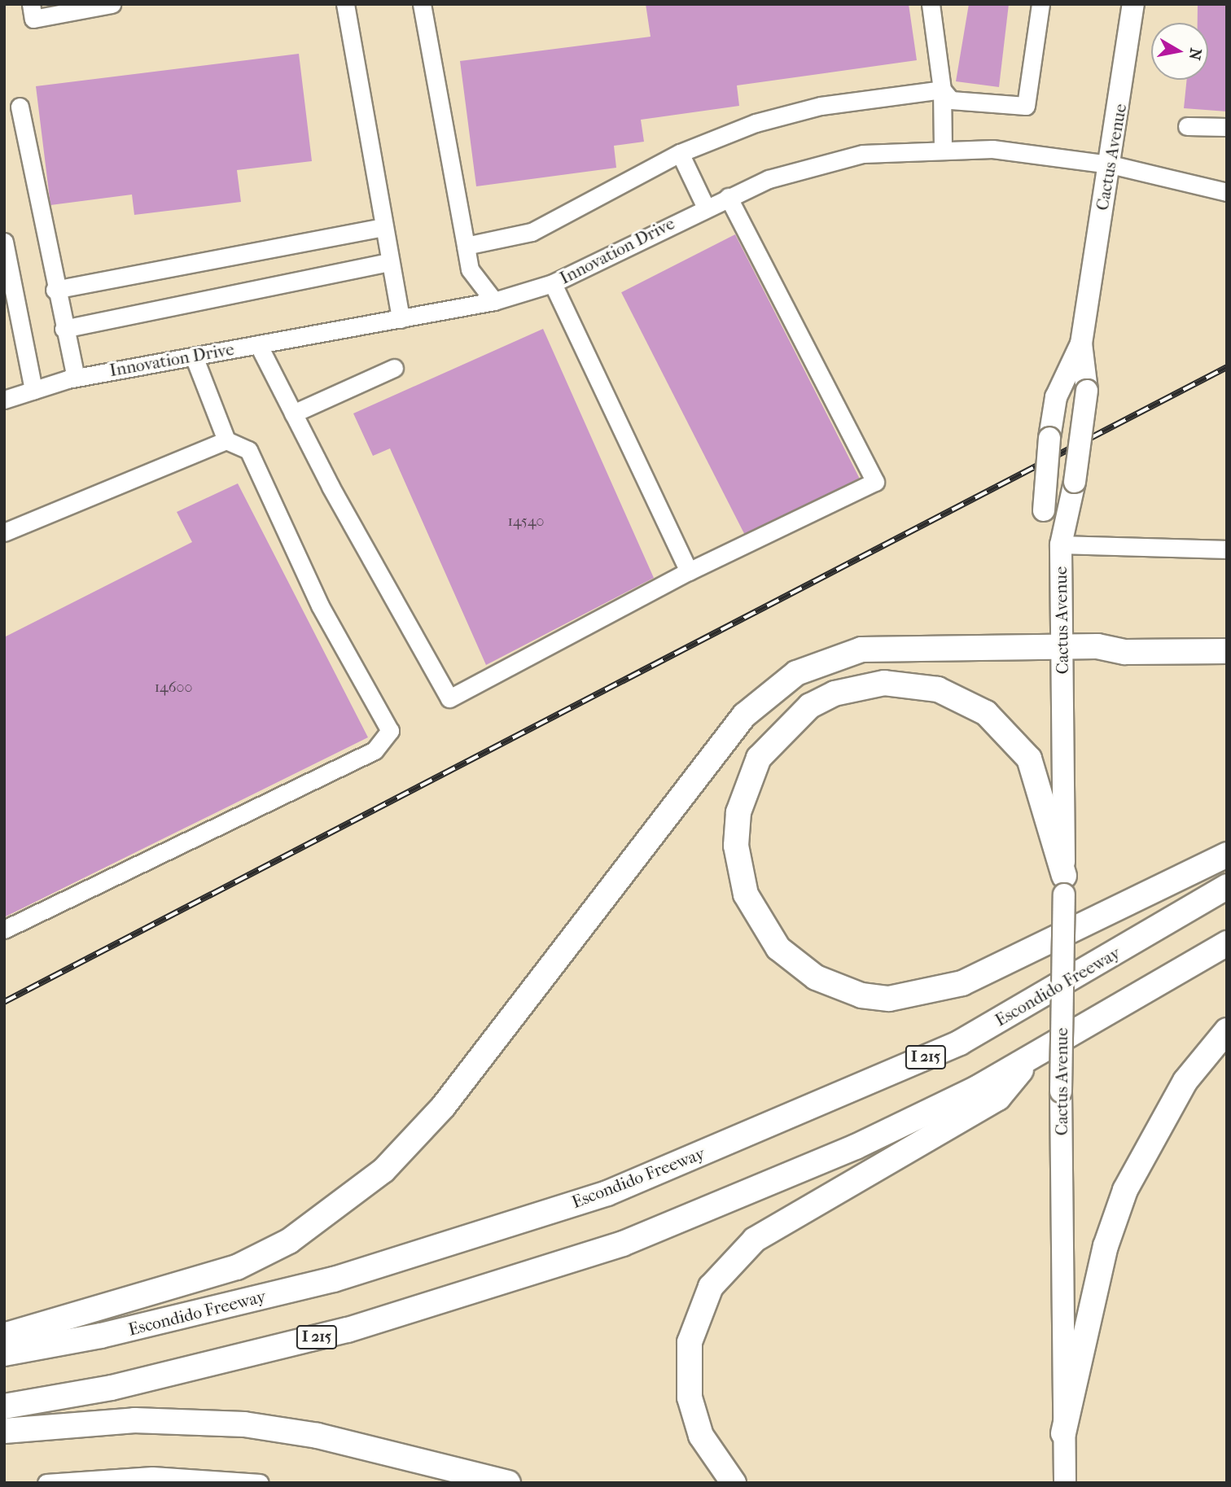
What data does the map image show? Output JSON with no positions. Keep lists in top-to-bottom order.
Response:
{
  "streets": {
    "highway": ["Escondido Freeway", "I 215"],
    "main road": ["Cactus Avenue"],
    "street": ["Innovation Drive"]
  },
  "crossings": [
    ["Cactus Avenue", "Innovation Drive"]
  ],
  "house_numbers": ["14540", "14600"],
  "north": "right"
}
